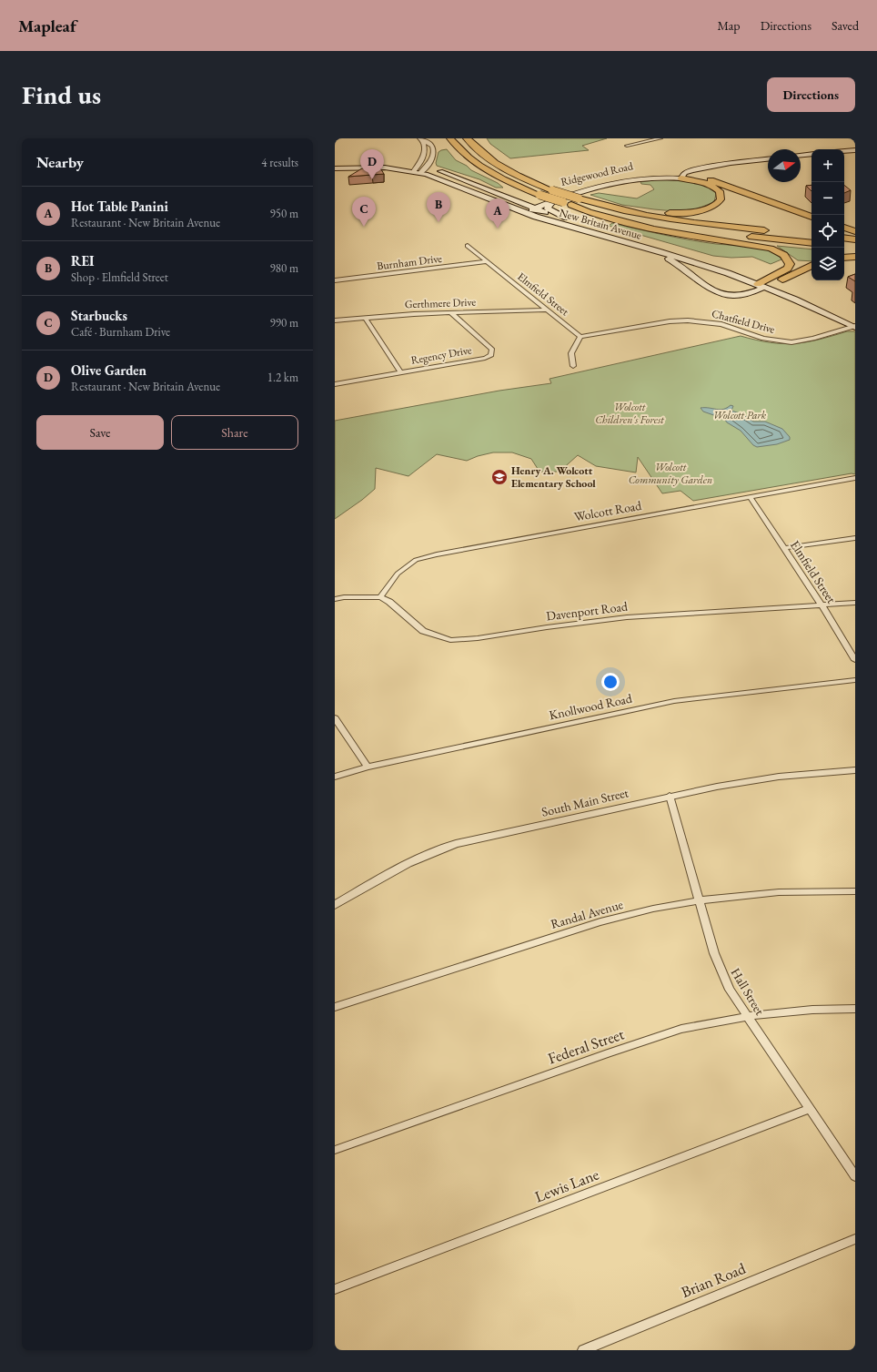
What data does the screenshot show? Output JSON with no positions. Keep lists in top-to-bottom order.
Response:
{
  "streets": {
    "main road": ["Ridgewood Road", "New Britain Avenue"],
    "street": [
      "Burnham Drive",
      "Elmfield Street",
      "Gerthmere Drive",
      "Chatfield Drive",
      "Regency Drive",
      "Wolcott Road",
      "Davenport Road",
      "Knollwood Road",
      "South Main Street",
      "Randal Avenue",
      "Hall Street",
      "Federal Street",
      "Lewis Lane",
      "Brian Road"
    ]
  },
  "crossings": [
    ["Ridgewood Road", "New Britain Avenue"],
    ["New Britain Avenue", "Chatfield Drive"],
    ["Burnham Drive", "Elmfield Street"],
    ["Elmfield Street", "Gerthmere Drive"],
    ["Elmfield Street", "Chatfield Drive"],
    ["Elmfield Street", "Wolcott Road"],
    ["Elmfield Street", "Davenport Road"],
    ["Gerthmere Drive", "Regency Drive"],
    ["Wolcott Road", "Davenport Road"],
    ["South Main Street", "Hall Street"],
    ["Randal Avenue", "Hall Street"],
    ["Hall Street", "Federal Street"],
    ["Hall Street", "Lewis Lane"]
  ],
  "parks": ["Wolcott Children's Forest", "Wolcott Park", "Wolcott Community Garden"],
  "places": {
    "school or university": ["Henry A. Wolcott Elementary School"]
  },
  "north": "right",
  "page": {
    "header": "Mapleaf",
    "nav": ["Map", "Directions", "Saved"],
    "buttons": [
      "Directions",
      ["Save", "Share"]
    ],
    "title": "Find us",
    "heading": ["Nearby", "4 results"],
    "map_buttons": ["+", "−"],
    "pins": [
      "D",
      "B",
      "C",
      "A"
    ],
    "list": [
      {
        "mark": "A",
        "name": "Hot Table Panini",
        "note": "Restaurant · New Britain Avenue",
        "value": "950 m"
      },
      {
        "mark": "B",
        "name": "REI",
        "note": "Shop · Elmfield Street",
        "value": "980 m"
      },
      {
        "mark": "C",
        "name": "Starbucks",
        "note": "Café · Burnham Drive",
        "value": "990 m"
      },
      {
        "mark": "D",
        "name": "Olive Garden",
        "note": "Restaurant · New Britain Avenue",
        "value": "1.2 km"
      }
    ]
  }
}
